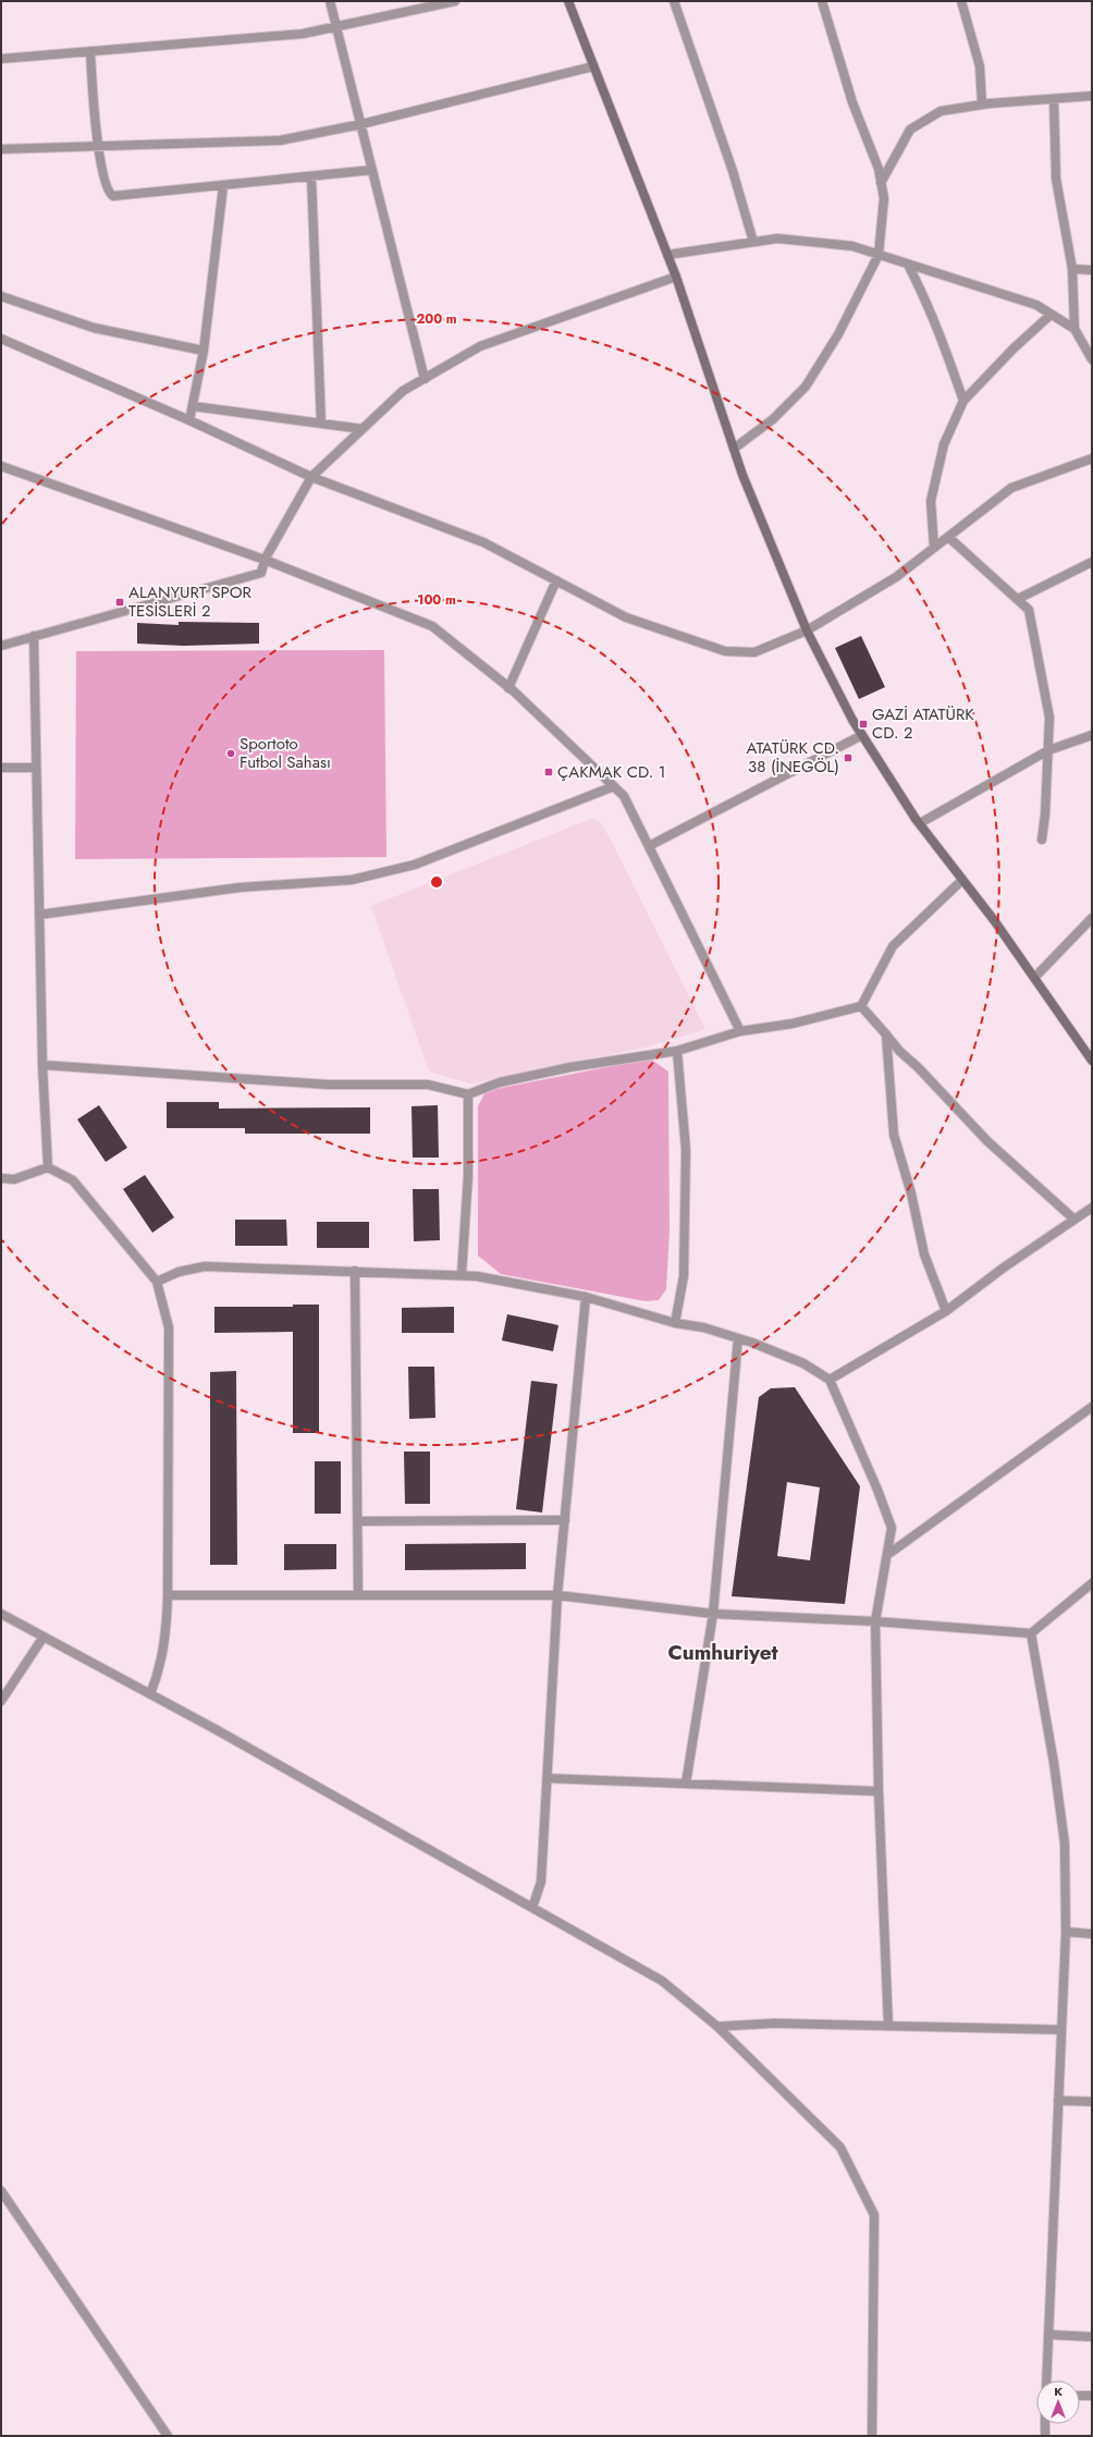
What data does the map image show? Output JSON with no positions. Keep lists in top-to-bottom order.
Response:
{
  "districts": ["Cumhuriyet"],
  "places": {
    "transit": [
      "ALANYURT SPOR TESİSLERİ 2",
      "GAZİ ATATÜRK CD. 2",
      "ATATÜRK CD. 38 (İNEGÖL)",
      "ÇAKMAK CD. 1"
    ],
    "other": ["Sportoto Futbol Sahası"]
  },
  "north": "top",
  "rings": ["200 m", "100 m"]
}
